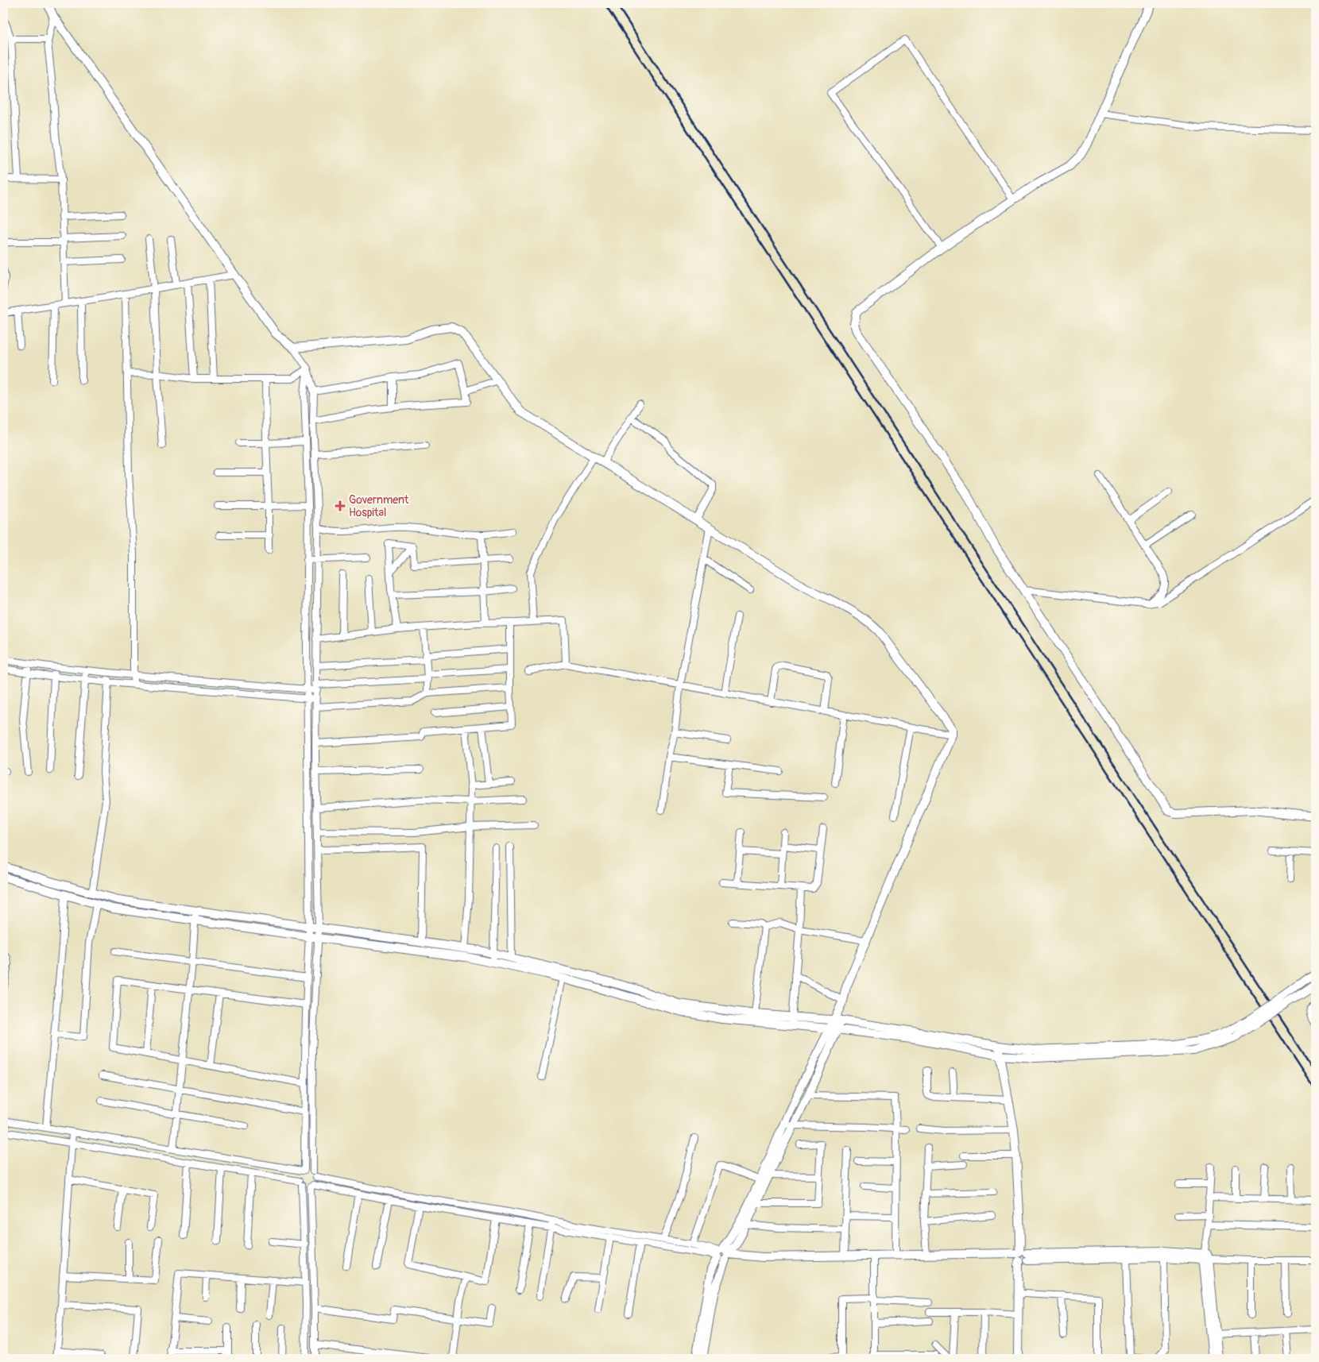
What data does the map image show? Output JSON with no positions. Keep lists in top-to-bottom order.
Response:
{
  "places": {
    "health": ["Government Hospital"]
  }
}
